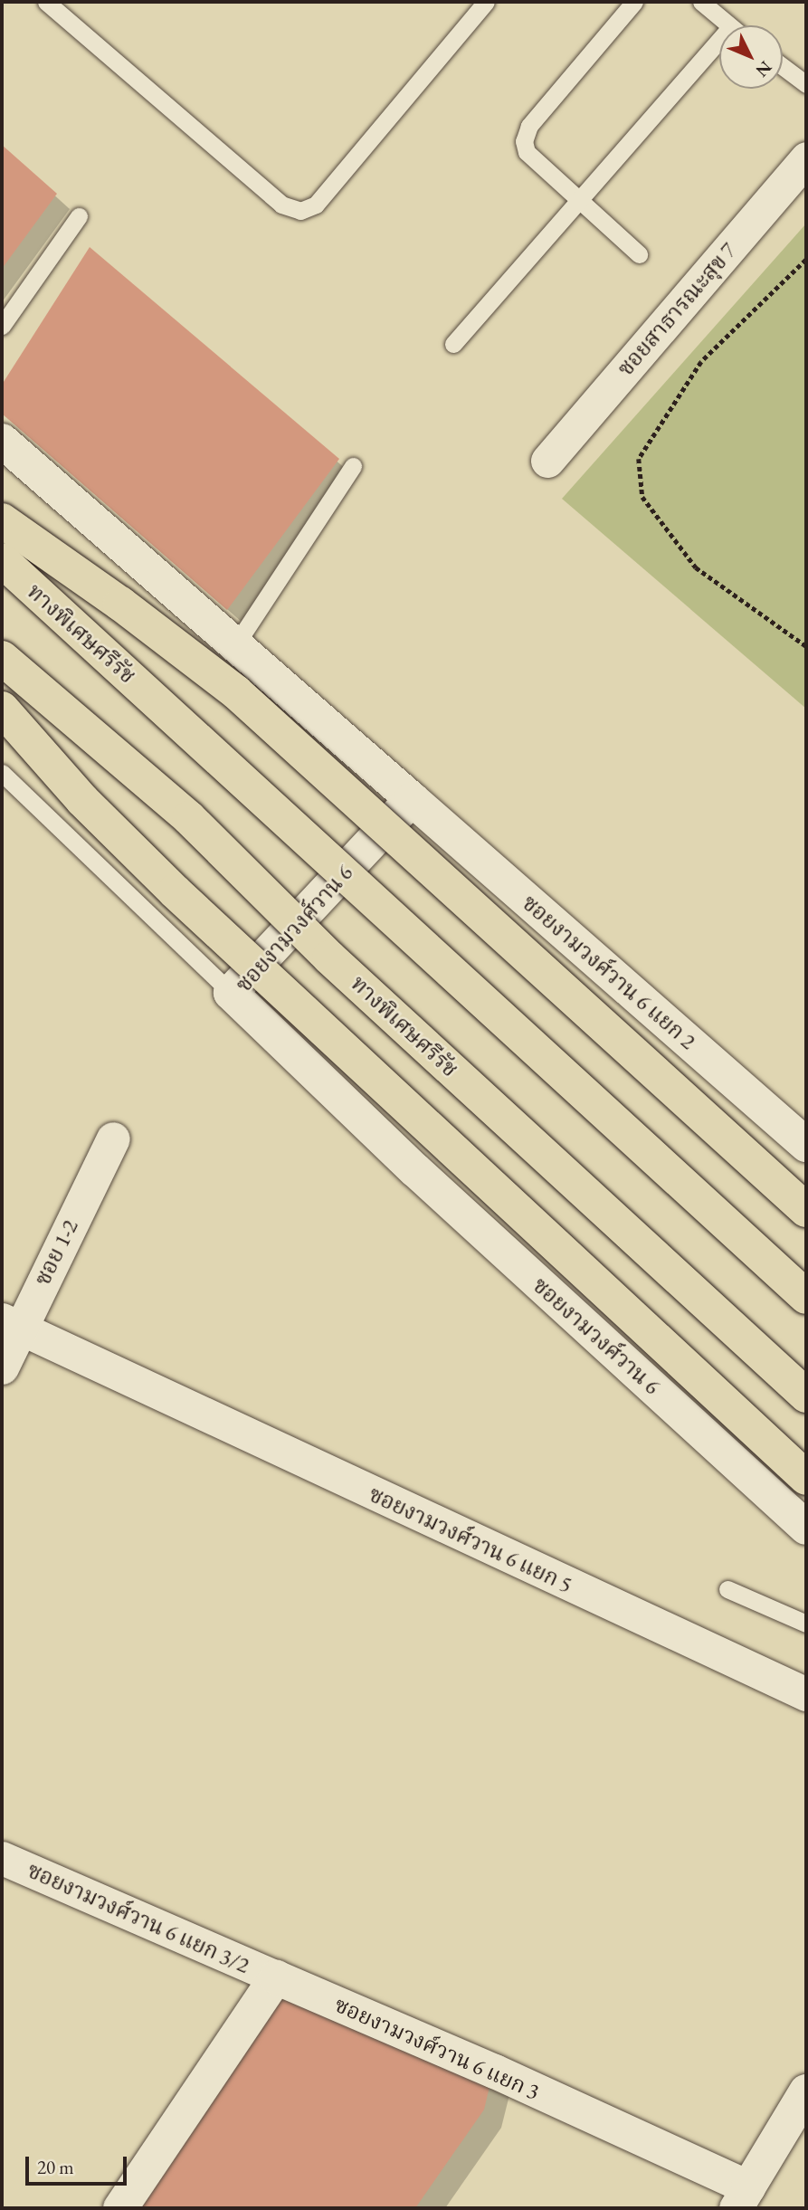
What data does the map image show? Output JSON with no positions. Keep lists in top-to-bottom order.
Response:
{
  "streets": {
    "highway": ["ทางพิเศษศรีรัช"],
    "street": [
      "ซอยสาธารณะสุข 7",
      "ซอยงามวงศ์วาน 6",
      "ซอยงามวงศ์วาน 6 แยก 2",
      "ซอย 1-2",
      "ซอยงามวงศ์วาน 6 แยก 5",
      "ซอยงามวงศ์วาน 6 แยก 3/2",
      "ซอยงามวงศ์วาน 6 แยก 3"
    ]
  },
  "crossings": [
    ["ซอยงามวงศ์วาน 6", "ซอยงามวงศ์วาน 6 แยก 2"],
    ["ซอย 1-2", "ซอยงามวงศ์วาน 6 แยก 5"],
    ["ซอยงามวงศ์วาน 6 แยก 3/2", "ซอยงามวงศ์วาน 6 แยก 3"]
  ],
  "scale_bar": "20 m",
  "north": "bottom right"
}
